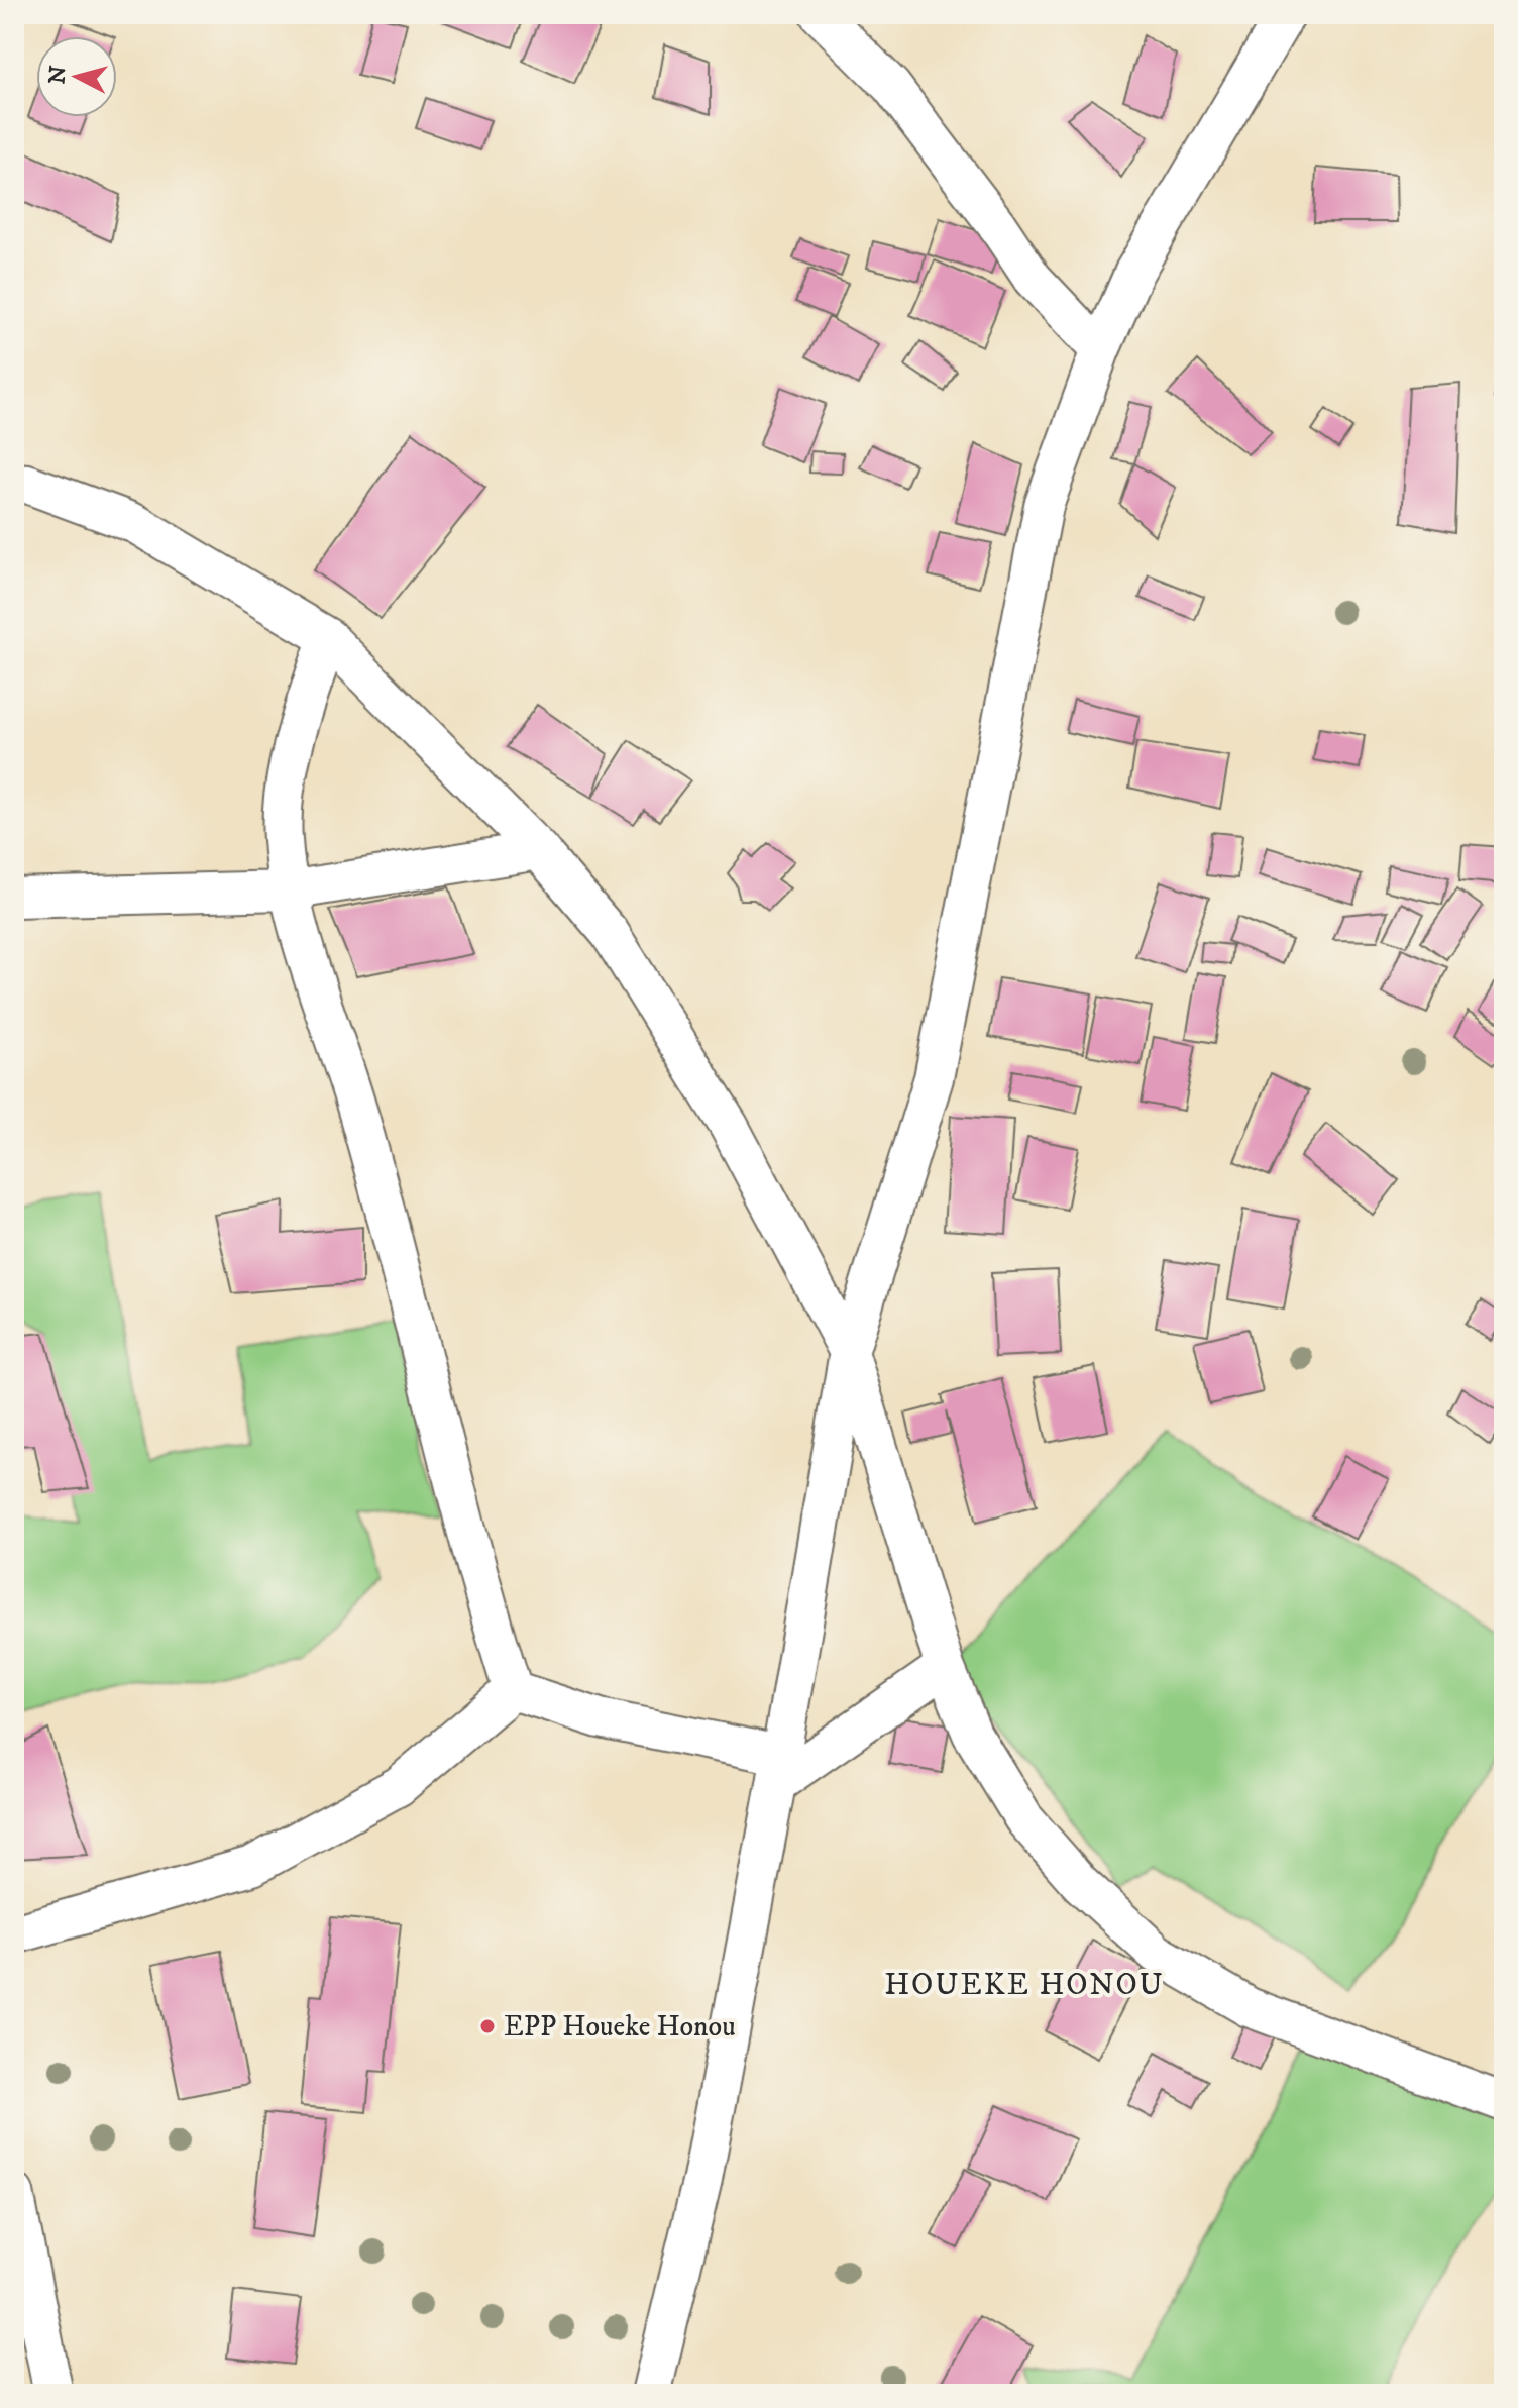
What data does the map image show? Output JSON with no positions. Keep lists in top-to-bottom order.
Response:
{
  "districts": ["HOUEKE HONOU"],
  "places": ["EPP Houeke Honou"],
  "north": "left"
}
